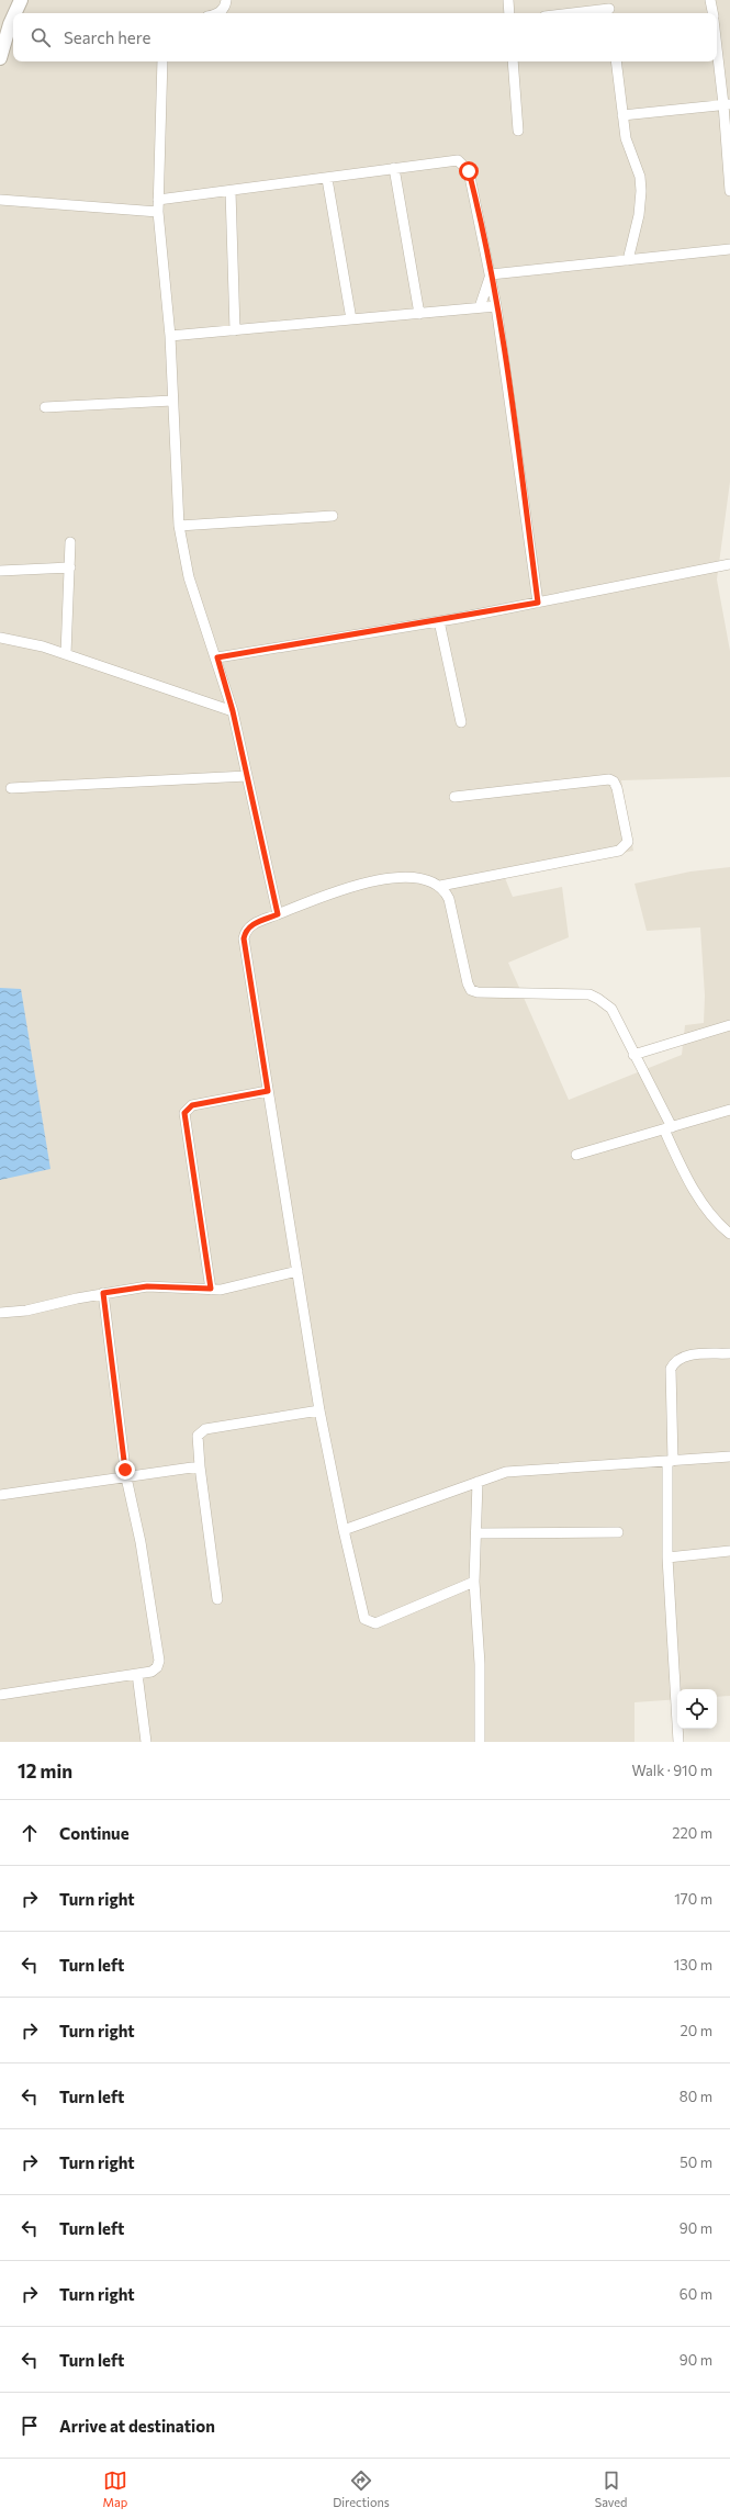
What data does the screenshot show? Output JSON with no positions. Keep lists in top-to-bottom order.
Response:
{
  "page": {
    "search": "Search here",
    "heading": ["12 min", "Walk · 910 m"],
    "list": [
      ["Continue", "220 m"],
      ["Turn right", "170 m"],
      ["Turn left", "130 m"],
      ["Turn right", "20 m"],
      ["Turn left", "80 m"],
      ["Turn right", "50 m"],
      ["Turn left", "90 m"],
      ["Turn right", "60 m"],
      ["Turn left", "90 m"],
      "Arrive at destination"
    ],
    "nav": ["Map", "Directions", "Saved"]
  }
}
